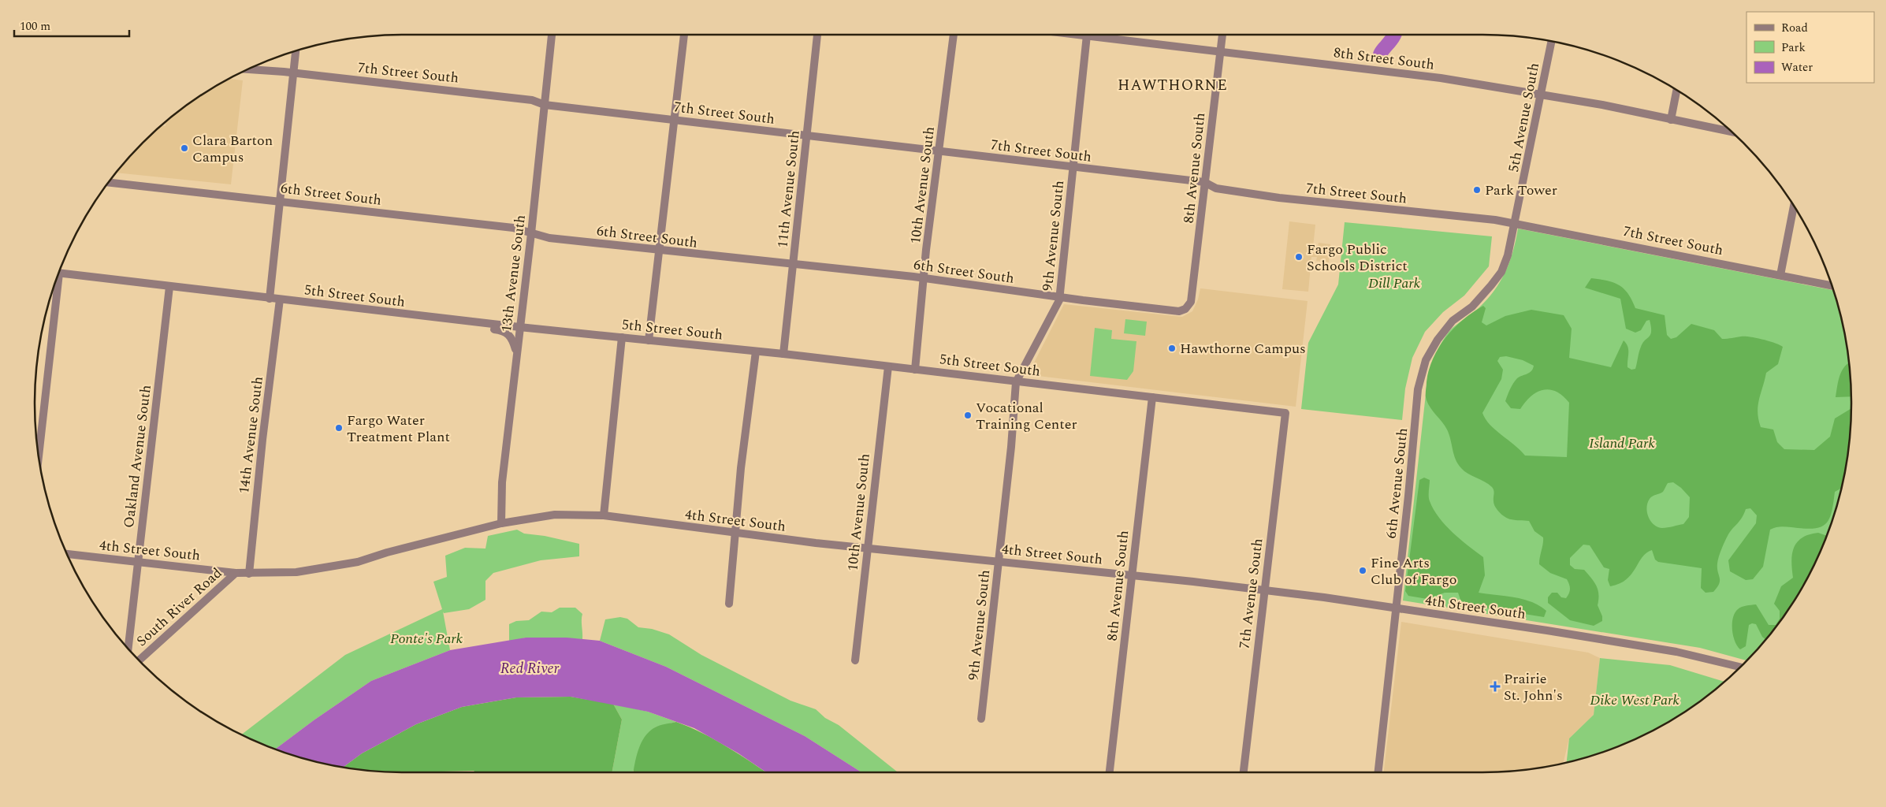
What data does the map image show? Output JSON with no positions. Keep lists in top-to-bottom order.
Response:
{
  "streets": {
    "street": [
      "8th Street South",
      "7th Street South",
      "5th Avenue South",
      "8th Avenue South",
      "10th Avenue South",
      "11th Avenue South",
      "6th Street South",
      "9th Avenue South",
      "13th Avenue South",
      "5th Street South",
      "14th Avenue South",
      "Oakland Avenue South",
      "6th Avenue South",
      "4th Street South",
      "7th Avenue South",
      "South River Road"
    ]
  },
  "crossings": [
    ["8th Street South", "5th Avenue South"],
    ["8th Street South", "8th Avenue South"],
    ["7th Street South", "5th Avenue South"],
    ["7th Street South", "8th Avenue South"],
    ["7th Street South", "10th Avenue South"],
    ["7th Street South", "11th Avenue South"],
    ["7th Street South", "9th Avenue South"],
    ["7th Street South", "13th Avenue South"],
    ["7th Street South", "6th Avenue South"],
    ["5th Avenue South", "6th Avenue South"],
    ["8th Avenue South", "6th Street South"],
    ["8th Avenue South", "5th Street South"],
    ["8th Avenue South", "4th Street South"],
    ["10th Avenue South", "6th Street South"],
    ["10th Avenue South", "5th Street South"],
    ["10th Avenue South", "4th Street South"],
    ["11th Avenue South", "6th Street South"],
    ["11th Avenue South", "5th Street South"],
    ["6th Street South", "9th Avenue South"],
    ["6th Street South", "13th Avenue South"],
    ["9th Avenue South", "5th Street South"],
    ["9th Avenue South", "4th Street South"],
    ["13th Avenue South", "5th Street South"],
    ["13th Avenue South", "4th Street South"],
    ["5th Street South", "14th Avenue South"],
    ["5th Street South", "Oakland Avenue South"],
    ["5th Street South", "7th Avenue South"],
    ["14th Avenue South", "South River Road"],
    ["Oakland Avenue South", "4th Street South"],
    ["6th Avenue South", "4th Street South"],
    ["4th Street South", "7th Avenue South"],
    ["4th Street South", "South River Road"]
  ],
  "districts": ["HAWTHORNE"],
  "water": ["Red River"],
  "parks": [
    "Dill Park",
    "Island Park",
    "Ponte's Park",
    "Dike West Park"
  ],
  "places": {
    "other": [
      "Clara Barton Campus",
      "Park Tower",
      "Fargo Public Schools District",
      "Hawthorne Campus",
      "Vocational Training Center",
      "Fargo Water Treatment Plant",
      "Fine Arts Club of Fargo"
    ],
    "health": ["Prairie St. John's"]
  },
  "legend": ["Road", "Park", "Water"],
  "scale_bar": "100 m"
}
